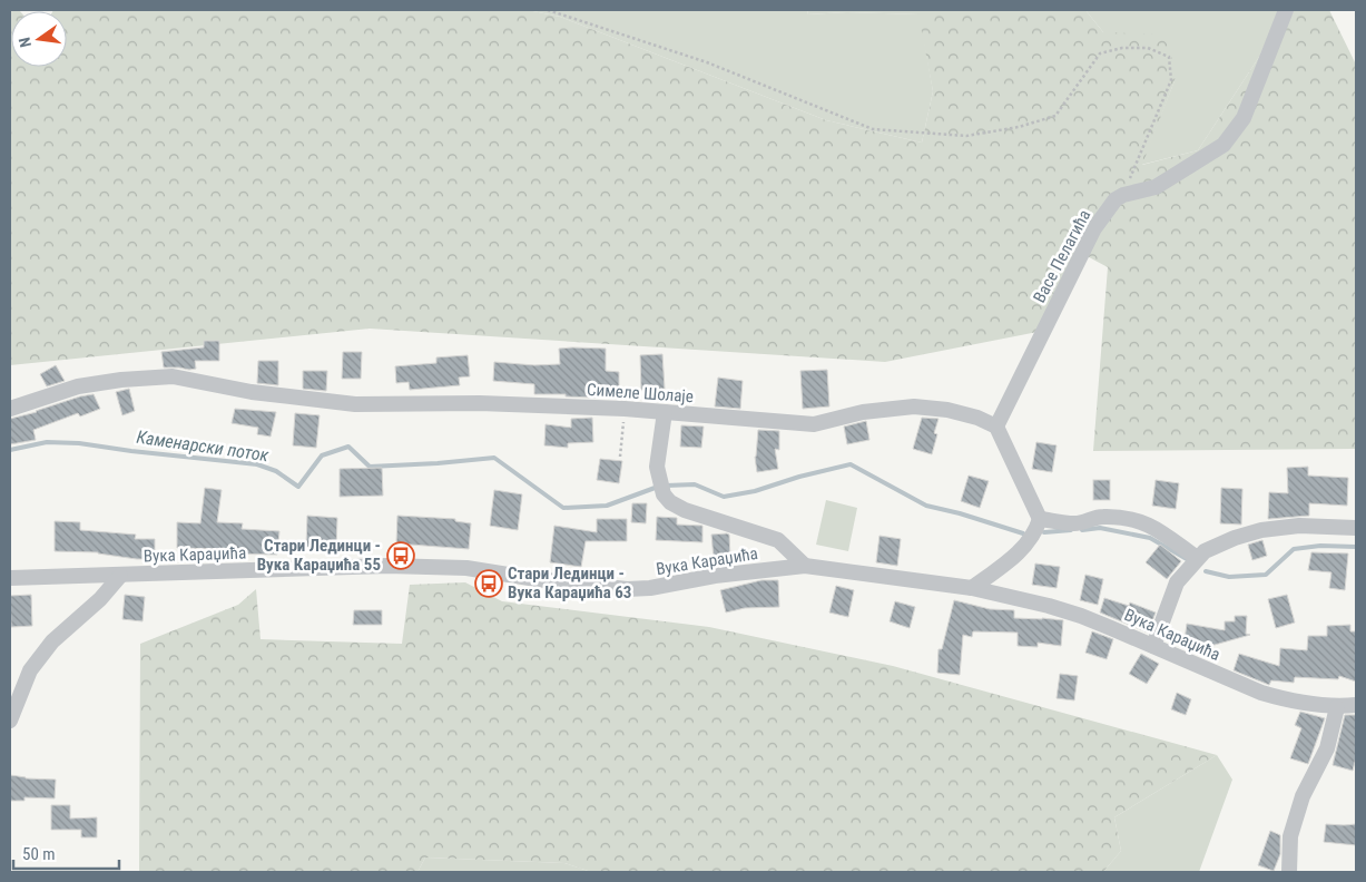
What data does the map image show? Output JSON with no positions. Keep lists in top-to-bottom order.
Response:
{
  "streets": {
    "street": ["Васе Пелагића", "Симеле Шолаје", "Вука Караџића"]
  },
  "crossings": [
    ["Васе Пелагића", "Симеле Шолаје"]
  ],
  "water": ["Каменарски поток"],
  "places": {
    "bus stop": ["Стари Лединци - Вука Караџића 55", "Стари Лединци - Вука Караџића 63"]
  },
  "scale_bar": "50 m",
  "north": "left"
}
